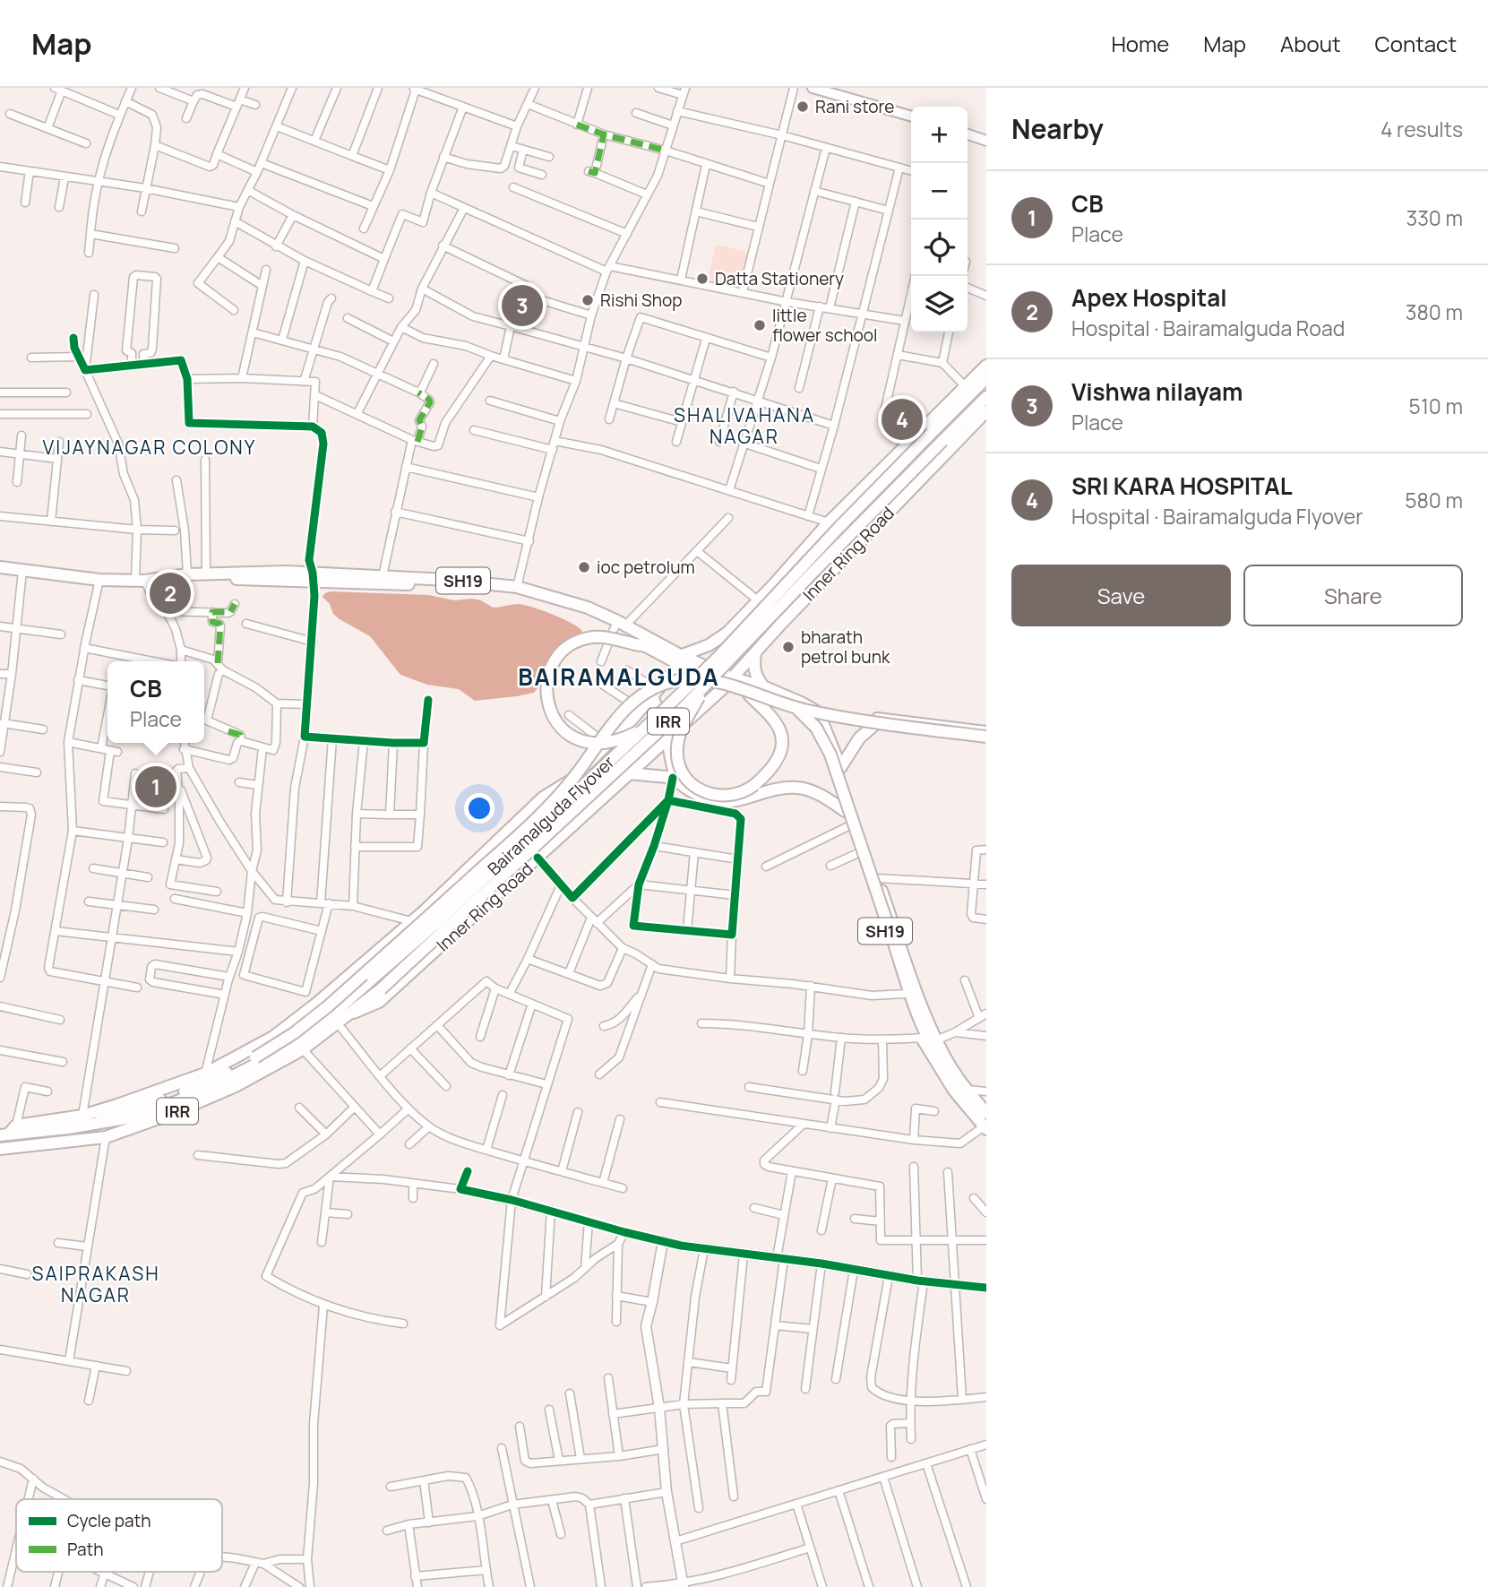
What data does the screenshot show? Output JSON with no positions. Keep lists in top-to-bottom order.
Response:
{
  "streets": {
    "main road": [
      "Inner Ring Road",
      "SH19",
      "IRR",
      "Bairamalguda Flyover"
    ]
  },
  "crossings": [
    ["Inner Ring Road", "SH19"],
    ["Inner Ring Road", "Bairamalguda Flyover"],
    ["IRR", "Bairamalguda Flyover"]
  ],
  "districts": [
    "SHALIVAHANA NAGAR",
    "VIJAYNAGAR COLONY",
    "BAIRAMALGUDA",
    "SAIPRAKASH NAGAR"
  ],
  "places": [
    "Rani store",
    "Datta Stationery",
    "Rishi Shop",
    "little flower school",
    "ioc petrolum",
    "bharath petrol bunk"
  ],
  "legend": ["Cycle path", "Path"],
  "page": {
    "header": "Map",
    "nav": [
      "Home",
      "Map",
      "About",
      "Contact"
    ],
    "heading": ["Nearby", "4 results"],
    "map_buttons": ["+", "−"],
    "list": [
      {
        "mark": "1",
        "name": "CB",
        "note": "Place",
        "value": "330 m"
      },
      {
        "mark": "2",
        "name": "Apex Hospital",
        "note": "Hospital · Bairamalguda Road",
        "value": "380 m"
      },
      {
        "mark": "3",
        "name": "Vishwa nilayam",
        "note": "Place",
        "value": "510 m"
      },
      {
        "mark": "4",
        "name": "SRI KARA HOSPITAL",
        "note": "Hospital · Bairamalguda Flyover",
        "value": "580 m"
      }
    ],
    "pins": [
      "3",
      "4",
      "2",
      "1"
    ],
    "buttons": ["Save", "Share"],
    "popup": ["CB", "Place"]
  }
}
